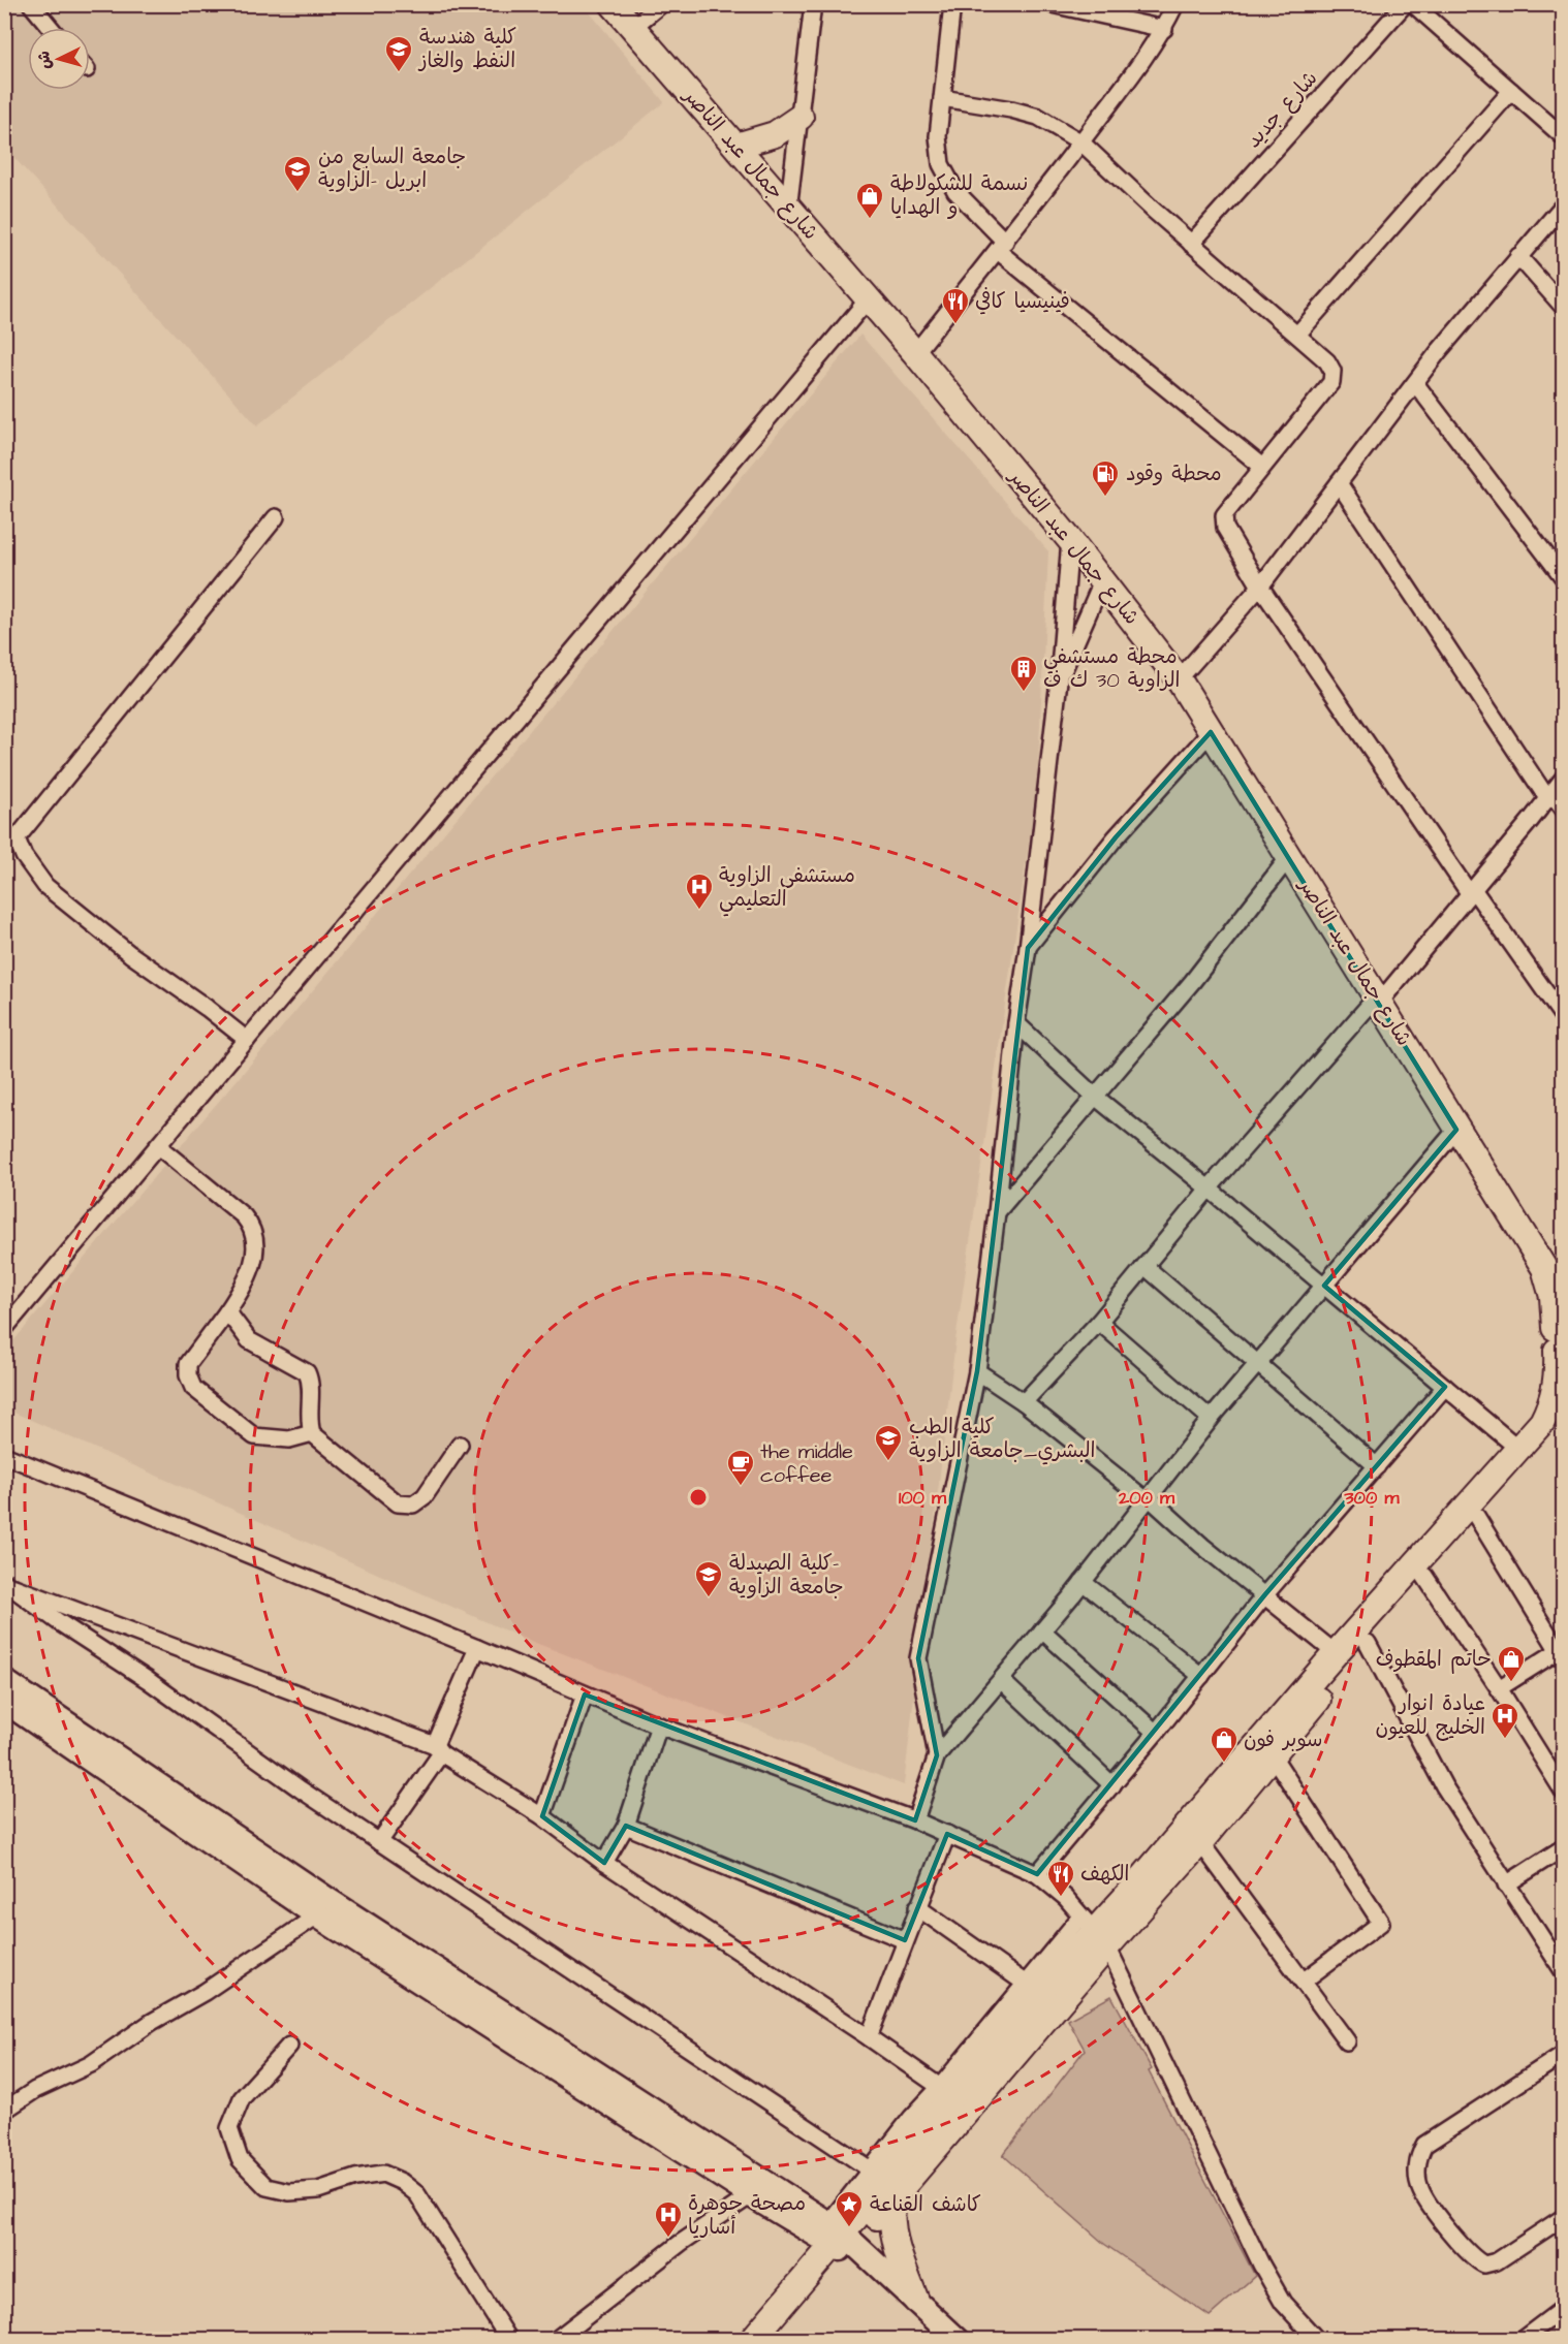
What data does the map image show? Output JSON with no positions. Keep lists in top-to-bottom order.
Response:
{
  "streets": {
    "main road": ["شارع جمال عبد الناصر"],
    "street": ["شارع جديد"]
  },
  "places": {
    "school or university": [
      "كلية هندسة النفط والغاز",
      "جامعة السابع من ابريل -الزاوية",
      "كلية الطب البشري_جامعة الزاوية",
      "كلية الصيدلة- جامعة الزاوية"
    ],
    "shop": ["نسمة للشكولاطة و الهدايا", "حاتم المقطوف", "سوبر فون"],
    "restaurant": ["فينيسيا كافي", "الكهف"],
    "fuel station": ["محطة وقود"],
    "building": ["محطة مستشفي الزاوية 30 ك ف"],
    "hospital": ["مستشفى الزاوية التعليمي", "عيادة انوار الخليج للعيون", "مصحة جوهرة أساريا"],
    "cafe": ["the middle coffee"],
    "place": ["كاشف القناعة"]
  },
  "north": "left",
  "rings": ["100 m", "200 m", "300 m"]
}
